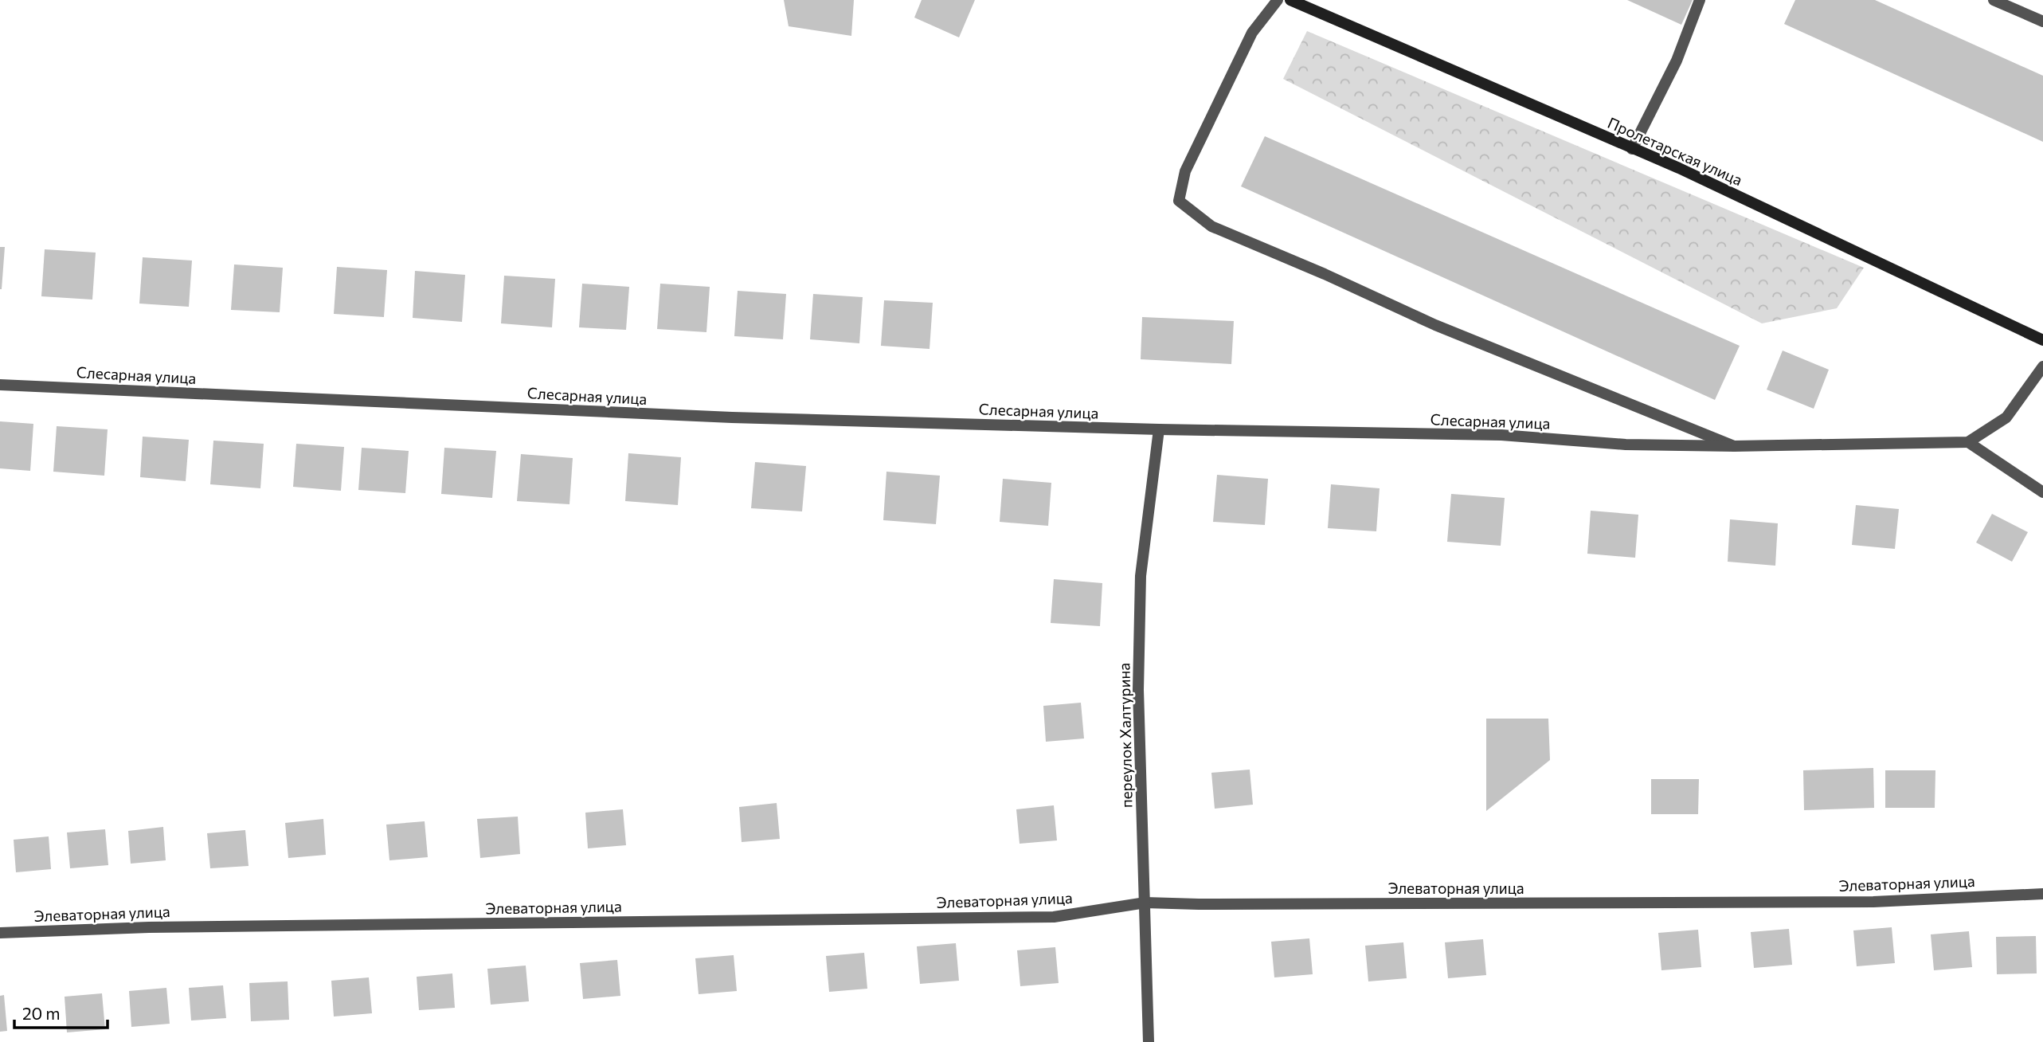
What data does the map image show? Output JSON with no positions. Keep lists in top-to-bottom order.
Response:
{
  "streets": {
    "main road": ["Пролетарская улица"],
    "street": ["Слесарная улица", "переулок Халтурина", "Элеваторная улица"]
  },
  "crossings": [
    ["Слесарная улица", "переулок Халтурина"],
    ["переулок Халтурина", "Элеваторная улица"]
  ],
  "scale_bar": "20 m"
}
